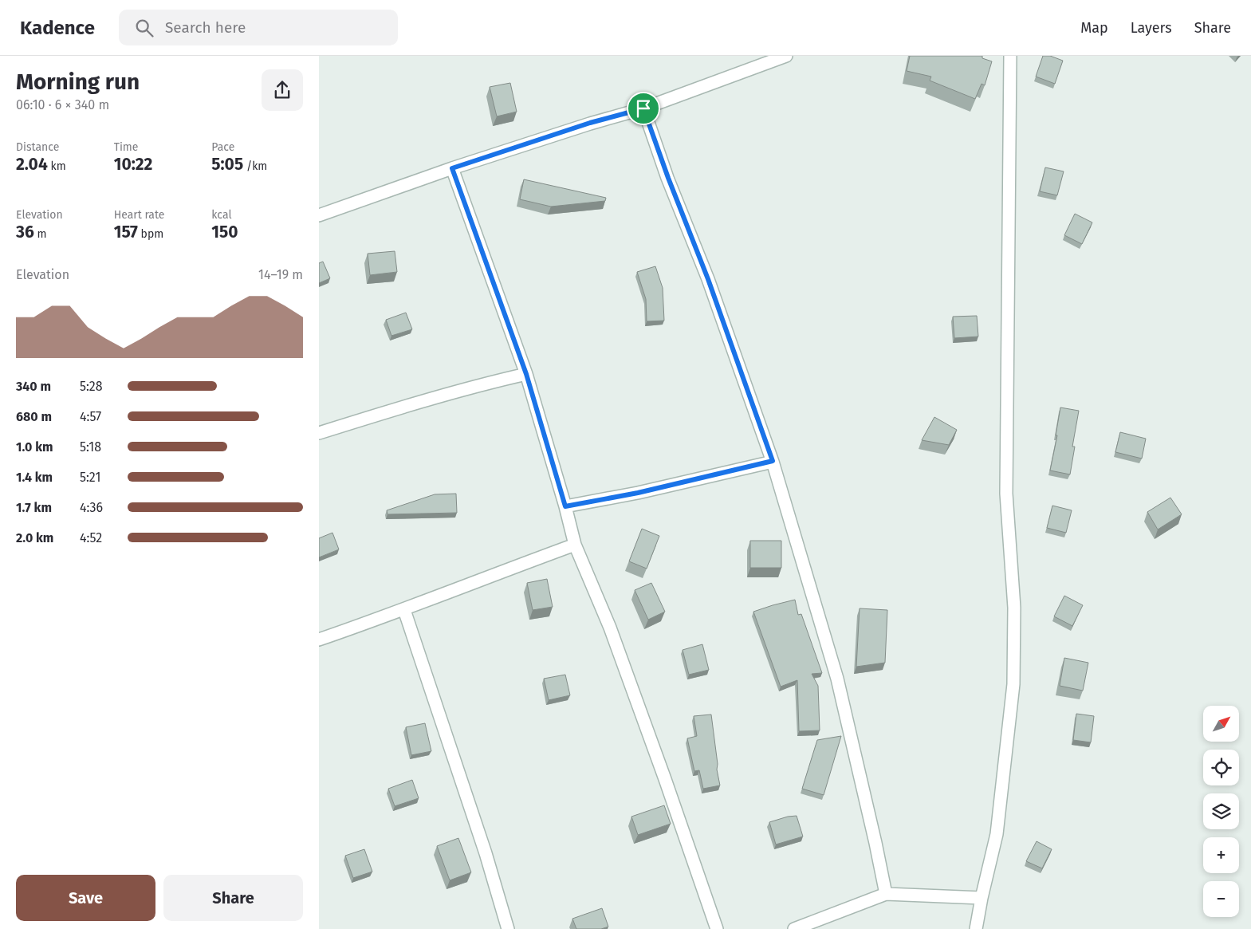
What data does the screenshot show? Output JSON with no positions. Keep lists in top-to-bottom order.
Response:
{
  "north": "top right",
  "page": {
    "header": "Kadence",
    "search": "Search here",
    "nav": ["Map", "Layers", "Share"],
    "heading": ["Morning run", "06:10 · 6 × 340 m"],
    "stats": [
      ["Distance", "2.04 km"],
      ["Time", "10:22"],
      ["Pace", "5:05 /km"],
      ["Elevation", "36 m"],
      ["Heart rate", "157 bpm"],
      ["kcal", "150"]
    ],
    "chart": ["Elevation", "14–19 m"],
    "list": [
      {
        "name": "340 m",
        "note": "5:28"
      },
      {
        "name": "680 m",
        "note": "4:57"
      },
      {
        "name": "1.0 km",
        "note": "5:18"
      },
      {
        "name": "1.4 km",
        "note": "5:21"
      },
      {
        "name": "1.7 km",
        "note": "4:36"
      },
      {
        "name": "2.0 km",
        "note": "4:52"
      }
    ],
    "map_buttons": ["+", "−"],
    "buttons": ["Save", "Share"]
  }
}
